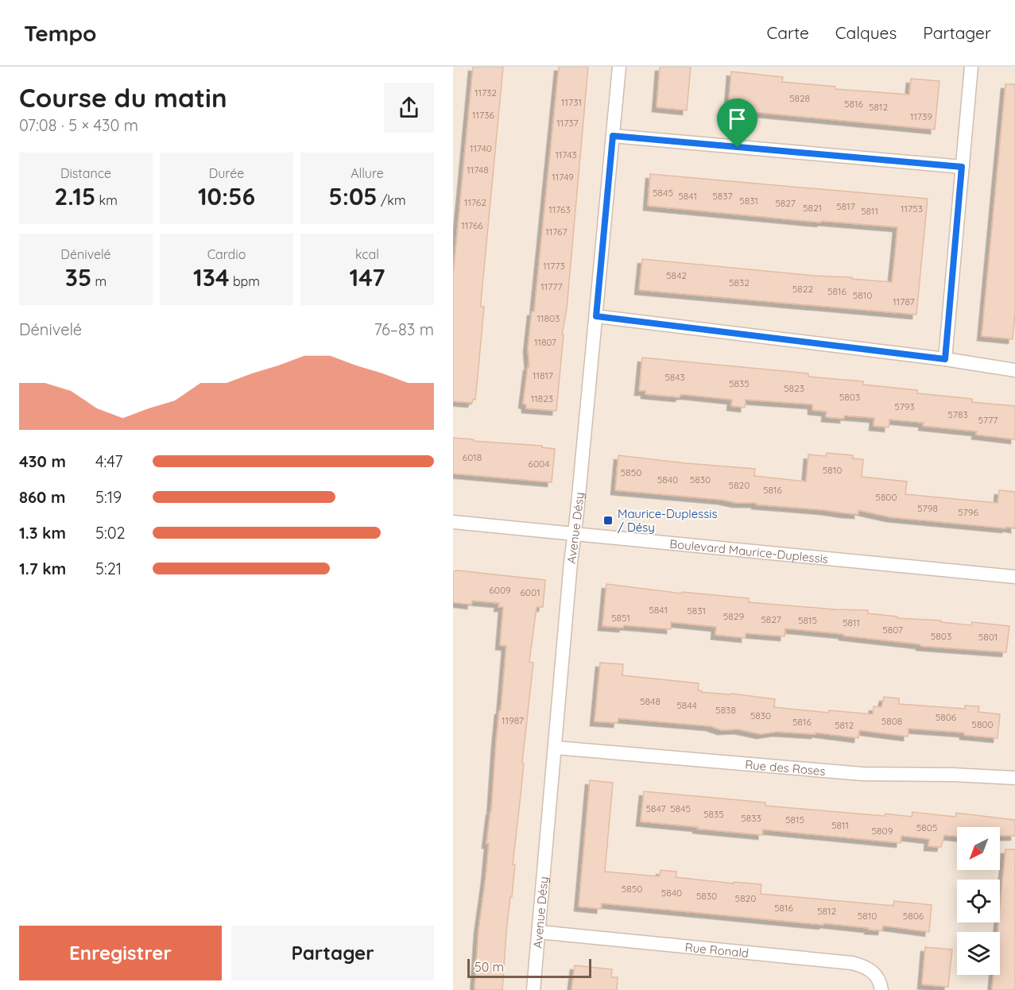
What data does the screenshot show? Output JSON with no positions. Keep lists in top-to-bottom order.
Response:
{
  "streets": {
    "street": [
      "Avenue Désy",
      "Boulevard Maurice-Duplessis",
      "Rue des Roses",
      "Rue Ronald"
    ]
  },
  "crossings": [
    ["Avenue Désy", "Boulevard Maurice-Duplessis"],
    ["Avenue Désy", "Rue des Roses"],
    ["Avenue Désy", "Rue Ronald"]
  ],
  "places": {
    "transit": ["Maurice-Duplessis / Désy"]
  },
  "house_numbers": [
    "11732",
    "5828",
    "11731",
    "5816",
    "5812",
    "11736",
    "11739",
    "11737",
    "11740",
    "11743",
    "11748",
    "11749",
    "5845",
    "5841",
    "5837",
    "5831",
    "11762",
    "5827",
    "5817",
    "5821",
    "11753",
    "11763",
    "5811",
    "11766",
    "11767",
    "11773",
    "5842",
    "5832",
    "11777",
    "5822",
    "5816",
    "5810",
    "11787",
    "11803",
    "11807",
    "11817",
    "5843",
    "5835",
    "5823",
    "5803",
    "11823",
    "5793",
    "5783",
    "5777",
    "6018",
    "6004",
    "5810",
    "5850",
    "5840",
    "5830",
    "5820",
    "5816",
    "5800",
    "5798",
    "5796",
    "6009",
    "6001",
    "5841",
    "5831",
    "5829",
    "5851",
    "5827",
    "5815",
    "5811",
    "5807",
    "5803",
    "5801",
    "5848",
    "5844",
    "5838",
    "5830",
    "5806",
    "11987",
    "5808",
    "5816",
    "5800",
    "5812",
    "5847",
    "5845",
    "5835",
    "5833",
    "5815",
    "5811",
    "5805",
    "5809",
    "5850",
    "5840",
    "5830",
    "5820",
    "5816",
    "5812",
    "5810",
    "5806"
  ],
  "scale_bar": "50 m",
  "north": "bottom left",
  "page": {
    "header": "Tempo",
    "nav": ["Carte", "Calques", "Partager"],
    "heading": ["Course du matin", "07:08 · 5 × 430 m"],
    "stats": [
      ["Distance", "2.15 km"],
      ["Durée", "10:56"],
      ["Allure", "5:05 /km"],
      ["Dénivelé", "35 m"],
      ["Cardio", "134 bpm"],
      ["kcal", "147"]
    ],
    "chart": ["Dénivelé", "76–83 m"],
    "list": [
      {
        "name": "430 m",
        "note": "4:47"
      },
      {
        "name": "860 m",
        "note": "5:19"
      },
      {
        "name": "1.3 km",
        "note": "5:02"
      },
      {
        "name": "1.7 km",
        "note": "5:21"
      }
    ],
    "buttons": ["Enregistrer", "Partager"],
    "scale": "50 m"
  }
}
